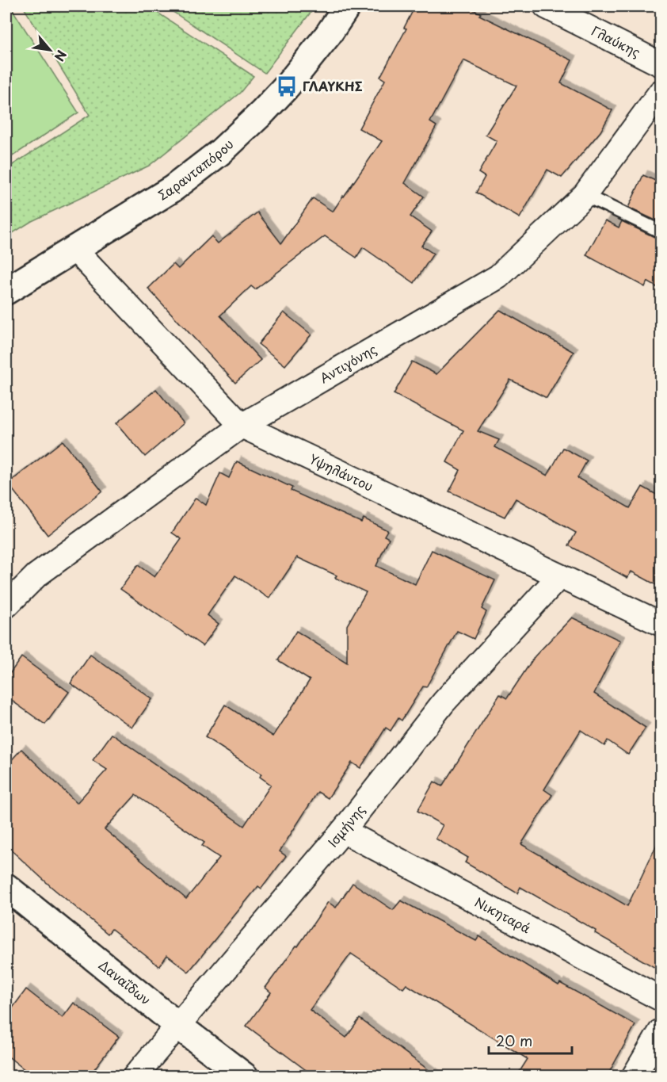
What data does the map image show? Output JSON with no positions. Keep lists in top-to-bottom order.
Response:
{
  "streets": {
    "street": [
      "Γλαύκης",
      "Σαρανταπόρου",
      "Αντιγόνης",
      "Υψηλάντου",
      "Ισμήνης",
      "Νικηταρά",
      "Δαναΐδων"
    ]
  },
  "crossings": [
    ["Σαρανταπόρου", "Υψηλάντου"],
    ["Αντιγόνης", "Υψηλάντου"],
    ["Υψηλάντου", "Ισμήνης"],
    ["Ισμήνης", "Νικηταρά"],
    ["Ισμήνης", "Δαναΐδων"]
  ],
  "places": {
    "bus stop": ["ΓΛΑΥΚΗΣ"]
  },
  "scale_bar": "20 m",
  "north": "bottom right"
}
